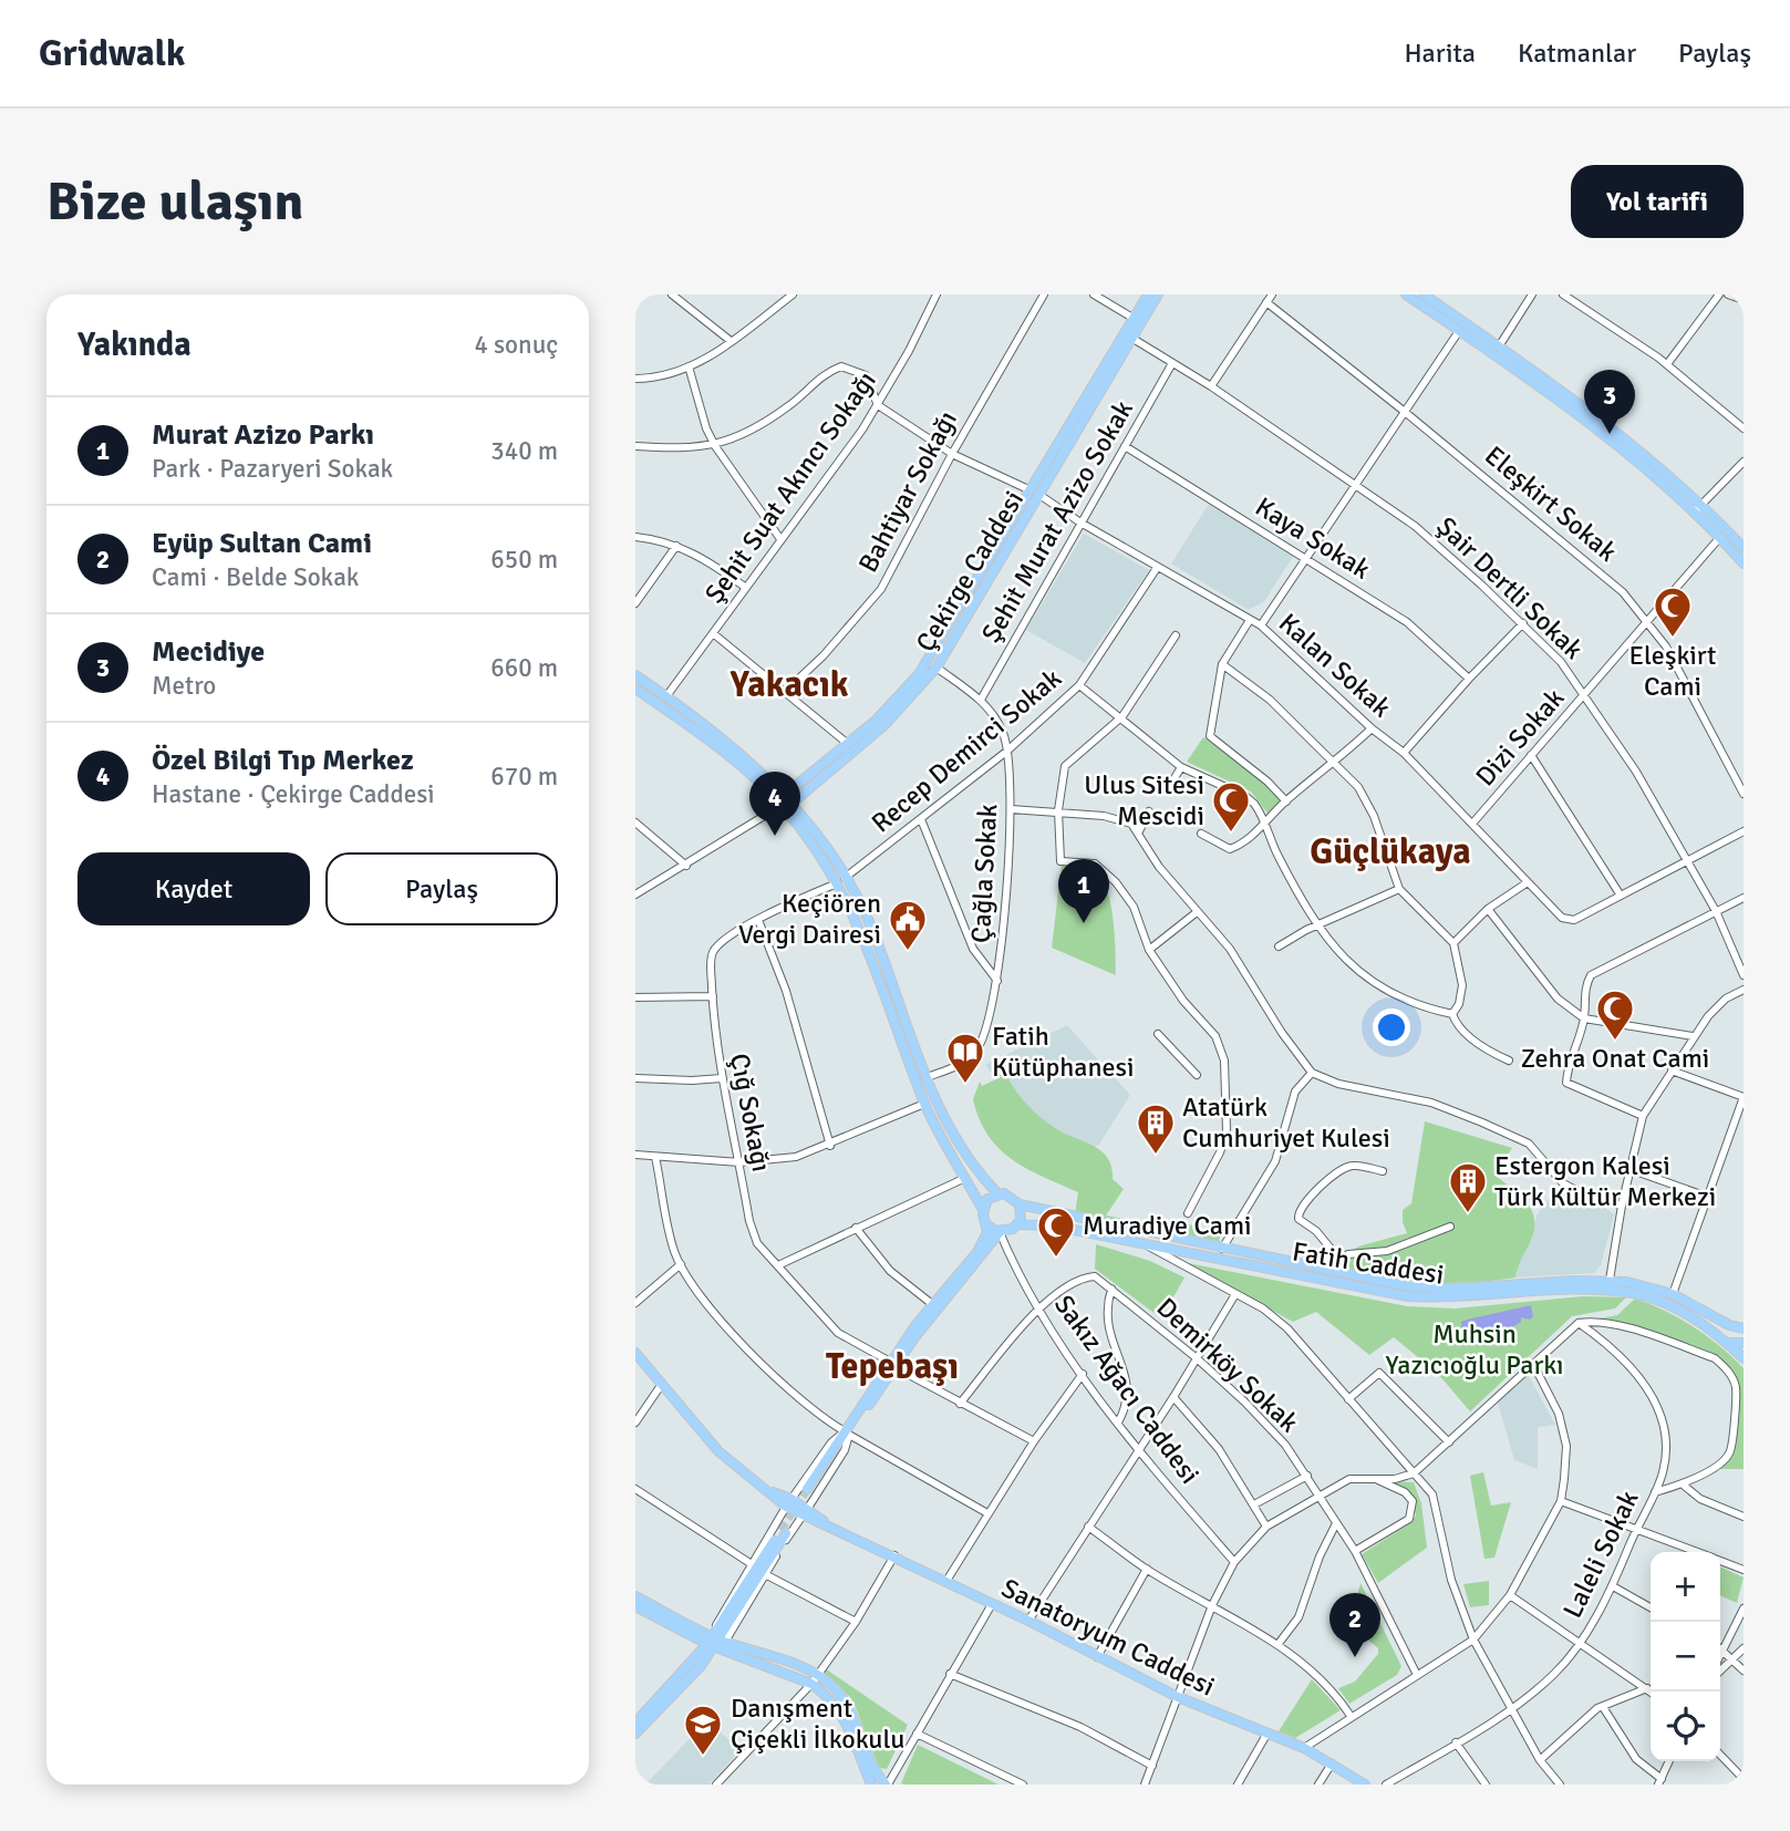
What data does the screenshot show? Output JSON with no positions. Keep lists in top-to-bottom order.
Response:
{
  "streets": {
    "main road": ["Çekirge Caddesi", "Fatih Caddesi", "Sanatoryum Caddesi"],
    "street": [
      "Şehit Suat Akıncı Sokağı",
      "Bahtiyar Sokağı",
      "Eleşkirt Sokak",
      "Şehit Murat Azizo Sokak",
      "Kaya Sokak",
      "Şair Dertli Sokak",
      "Kalan Sokak",
      "Dizi Sokak",
      "Recep Demirci Sokak",
      "Çağla Sokak",
      "Çığ Sokağı",
      "Demirköy Sokak",
      "Sakız Ağacı Caddesi",
      "Laleli Sokak"
    ]
  },
  "crossings": [
    ["Şehit Suat Akıncı Sokağı", "Kalan Sokak"],
    ["Bahtiyar Sokağı", "Kalan Sokak"],
    ["Eleşkirt Sokak", "Dizi Sokak"],
    ["Şehit Murat Azizo Sokak", "Kaya Sokak"],
    ["Şehit Murat Azizo Sokak", "Şair Dertli Sokak"],
    ["Şehit Murat Azizo Sokak", "Kalan Sokak"],
    ["Şehit Murat Azizo Sokak", "Çağla Sokak"],
    ["Çekirge Caddesi", "Şair Dertli Sokak"],
    ["Çekirge Caddesi", "Kalan Sokak"],
    ["Çekirge Caddesi", "Çağla Sokak"],
    ["Şair Dertli Sokak", "Dizi Sokak"],
    ["Kalan Sokak", "Dizi Sokak"],
    ["Kalan Sokak", "Recep Demirci Sokak"],
    ["Recep Demirci Sokak", "Çağla Sokak"],
    ["Recep Demirci Sokak", "Çığ Sokağı"],
    ["Fatih Caddesi", "Sakız Ağacı Caddesi"],
    ["Demirköy Sokak", "Sakız Ağacı Caddesi"]
  ],
  "districts": ["Yakacık", "Güçlükaya", "Tepebaşı"],
  "parks": ["Muhsin Yazıcıoğlu Parkı"],
  "places": {
    "mosque": [
      "Eleşkirt Cami",
      "Ulus Sitesi Mescidi",
      "Zehra Onat Cami",
      "Muradiye Cami"
    ],
    "public building": ["Keçiören Vergi Dairesi"],
    "library": ["Fatih Kütüphanesi"],
    "building": ["Atatürk Cumhuriyet Kulesi", "Estergon Kalesi Türk Kültür Merkezi"],
    "school or university": ["Danışment Çiçekli İlkokulu"]
  },
  "page": {
    "header": "Gridwalk",
    "nav": ["Harita", "Katmanlar", "Paylaş"],
    "buttons": [
      "Yol tarifi",
      ["Kaydet", "Paylaş"]
    ],
    "title": "Bize ulaşın",
    "heading": ["Yakında", "4 sonuç"],
    "pins": [
      "3",
      "4",
      "1",
      "2"
    ],
    "list": [
      {
        "mark": "1",
        "name": "Murat Azizo Parkı",
        "note": "Park · Pazaryeri Sokak",
        "value": "340 m"
      },
      {
        "mark": "2",
        "name": "Eyüp Sultan Cami",
        "note": "Cami · Belde Sokak",
        "value": "650 m"
      },
      {
        "mark": "3",
        "name": "Mecidiye",
        "note": "Metro",
        "value": "660 m"
      },
      {
        "mark": "4",
        "name": "Özel Bilgi Tıp Merkez",
        "note": "Hastane · Çekirge Caddesi",
        "value": "670 m"
      }
    ],
    "map_buttons": ["+", "−"]
  }
}
